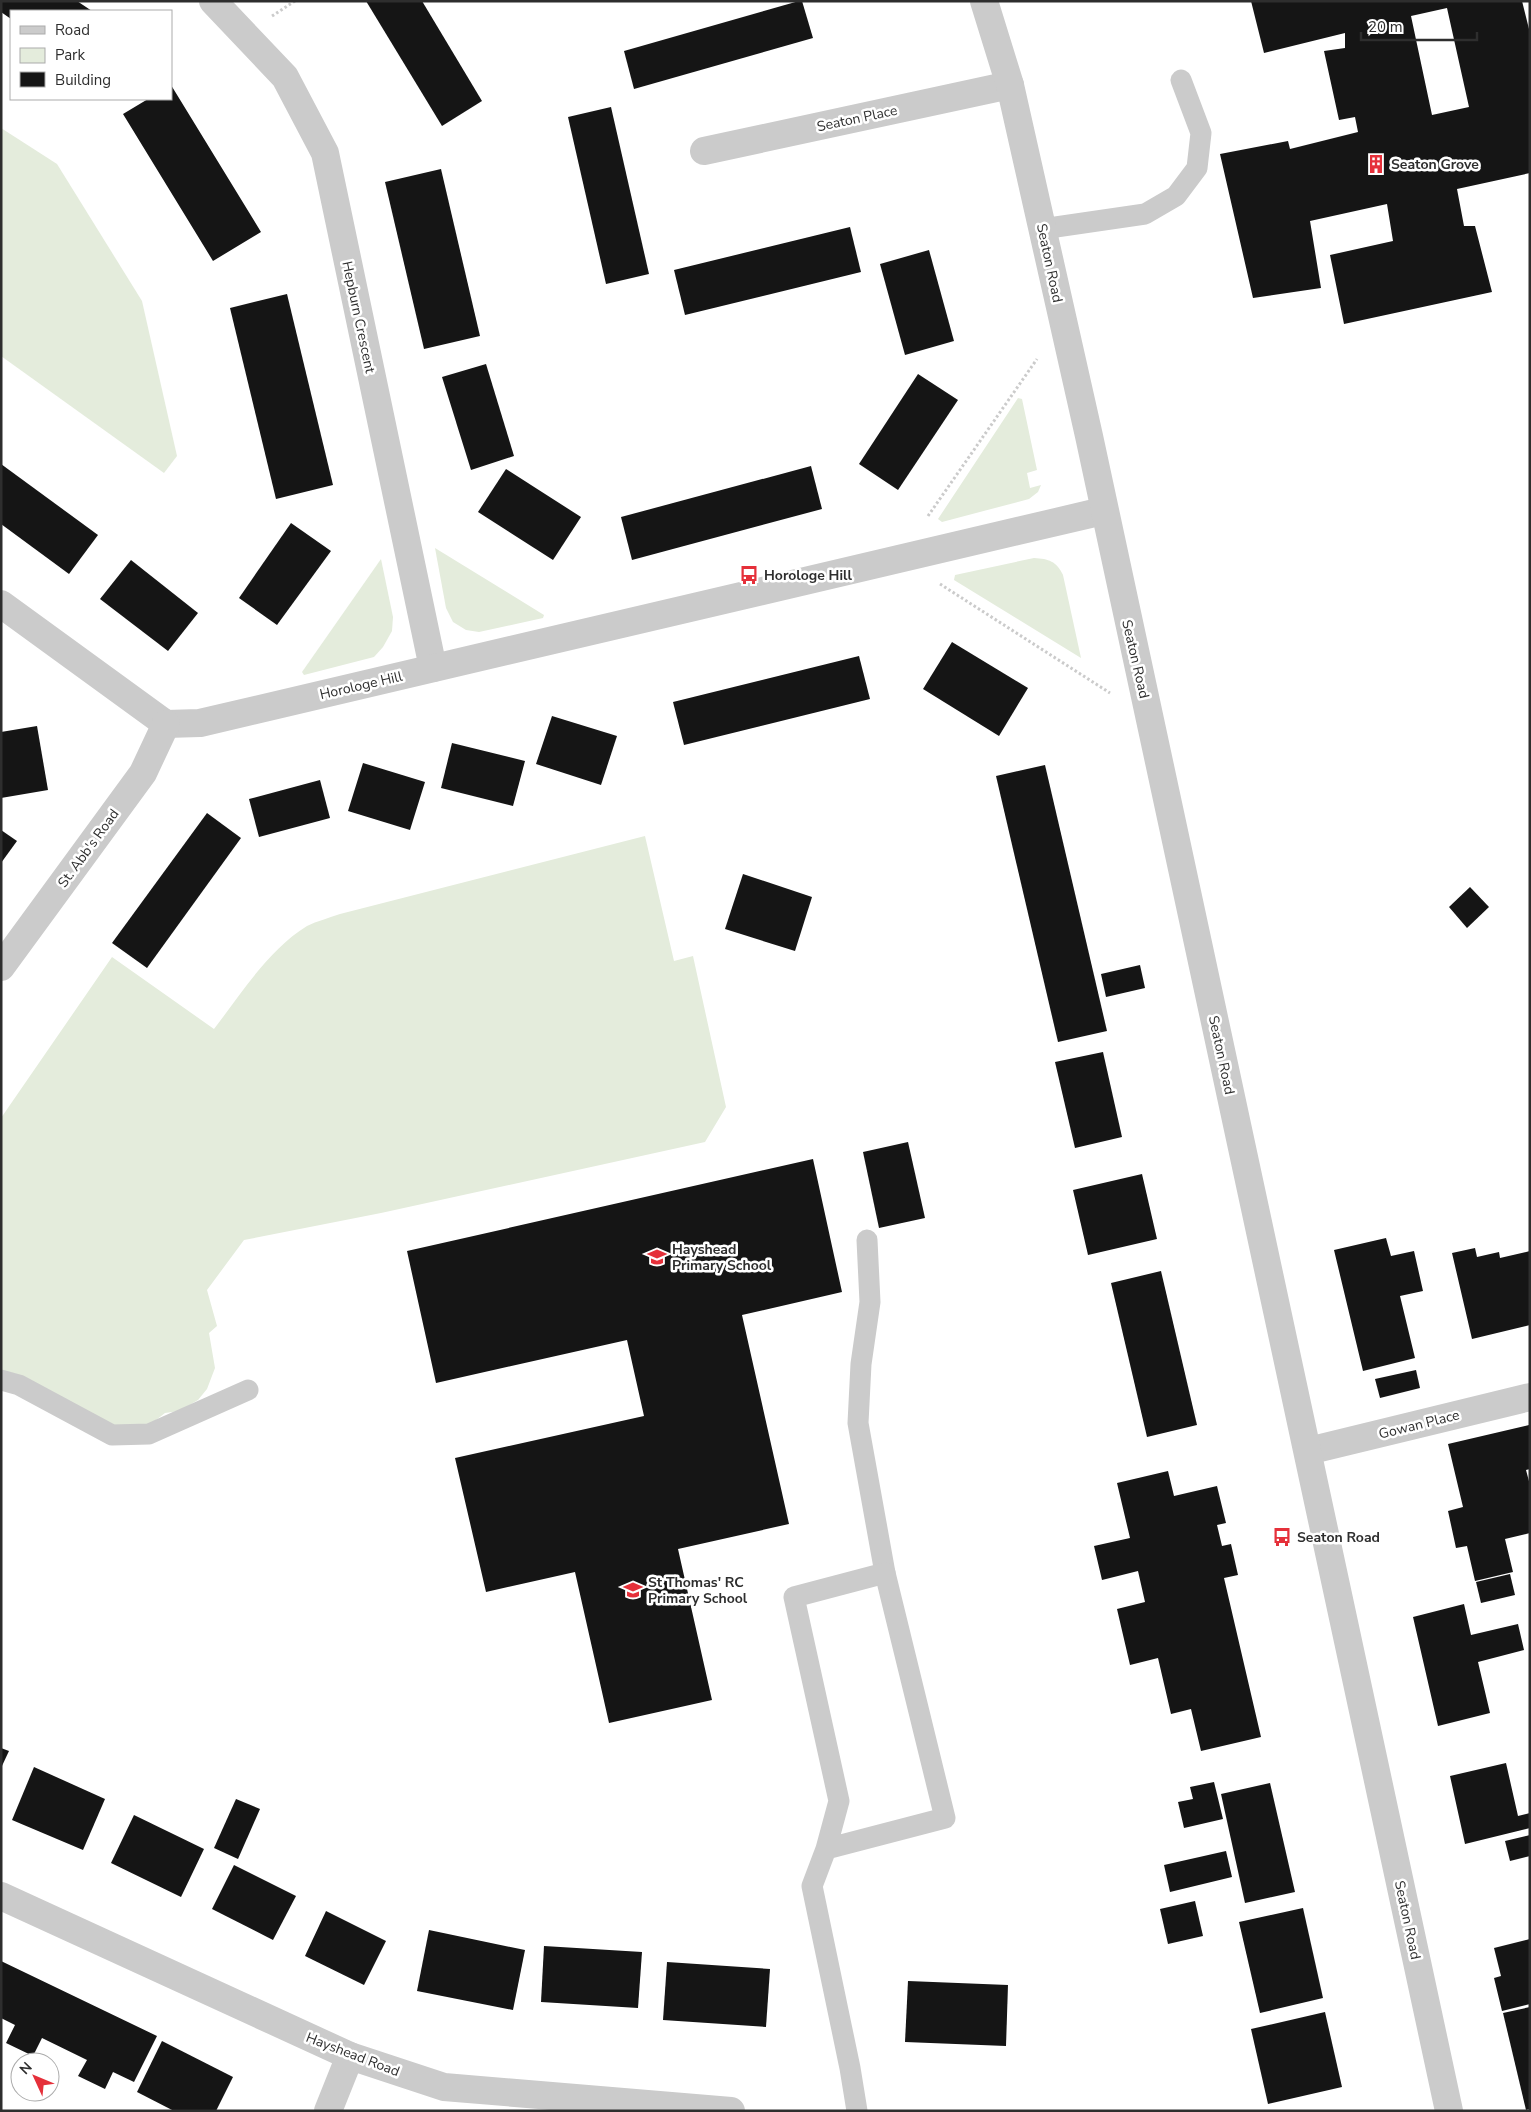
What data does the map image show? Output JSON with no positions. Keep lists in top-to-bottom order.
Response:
{
  "streets": {
    "street": [
      "Seaton Place",
      "Seaton Road",
      "Hepburn Crescent",
      "Horologe Hill",
      "St. Abb's Road",
      "Gowan Place",
      "Hayshead Road"
    ]
  },
  "crossings": [
    ["Seaton Place", "Seaton Road"],
    ["Seaton Road", "Horologe Hill"],
    ["Seaton Road", "Gowan Place"],
    ["Hepburn Crescent", "Horologe Hill"],
    ["Horologe Hill", "St. Abb's Road"]
  ],
  "places": {
    "building": ["Seaton Grove"],
    "bus stop": ["Horologe Hill", "Seaton Road"],
    "school or university": ["Hayshead Primary School", "St Thomas' RC Primary School"]
  },
  "legend": ["Road", "Park", "Building"],
  "scale_bar": "20 m",
  "north": "top left"
}
